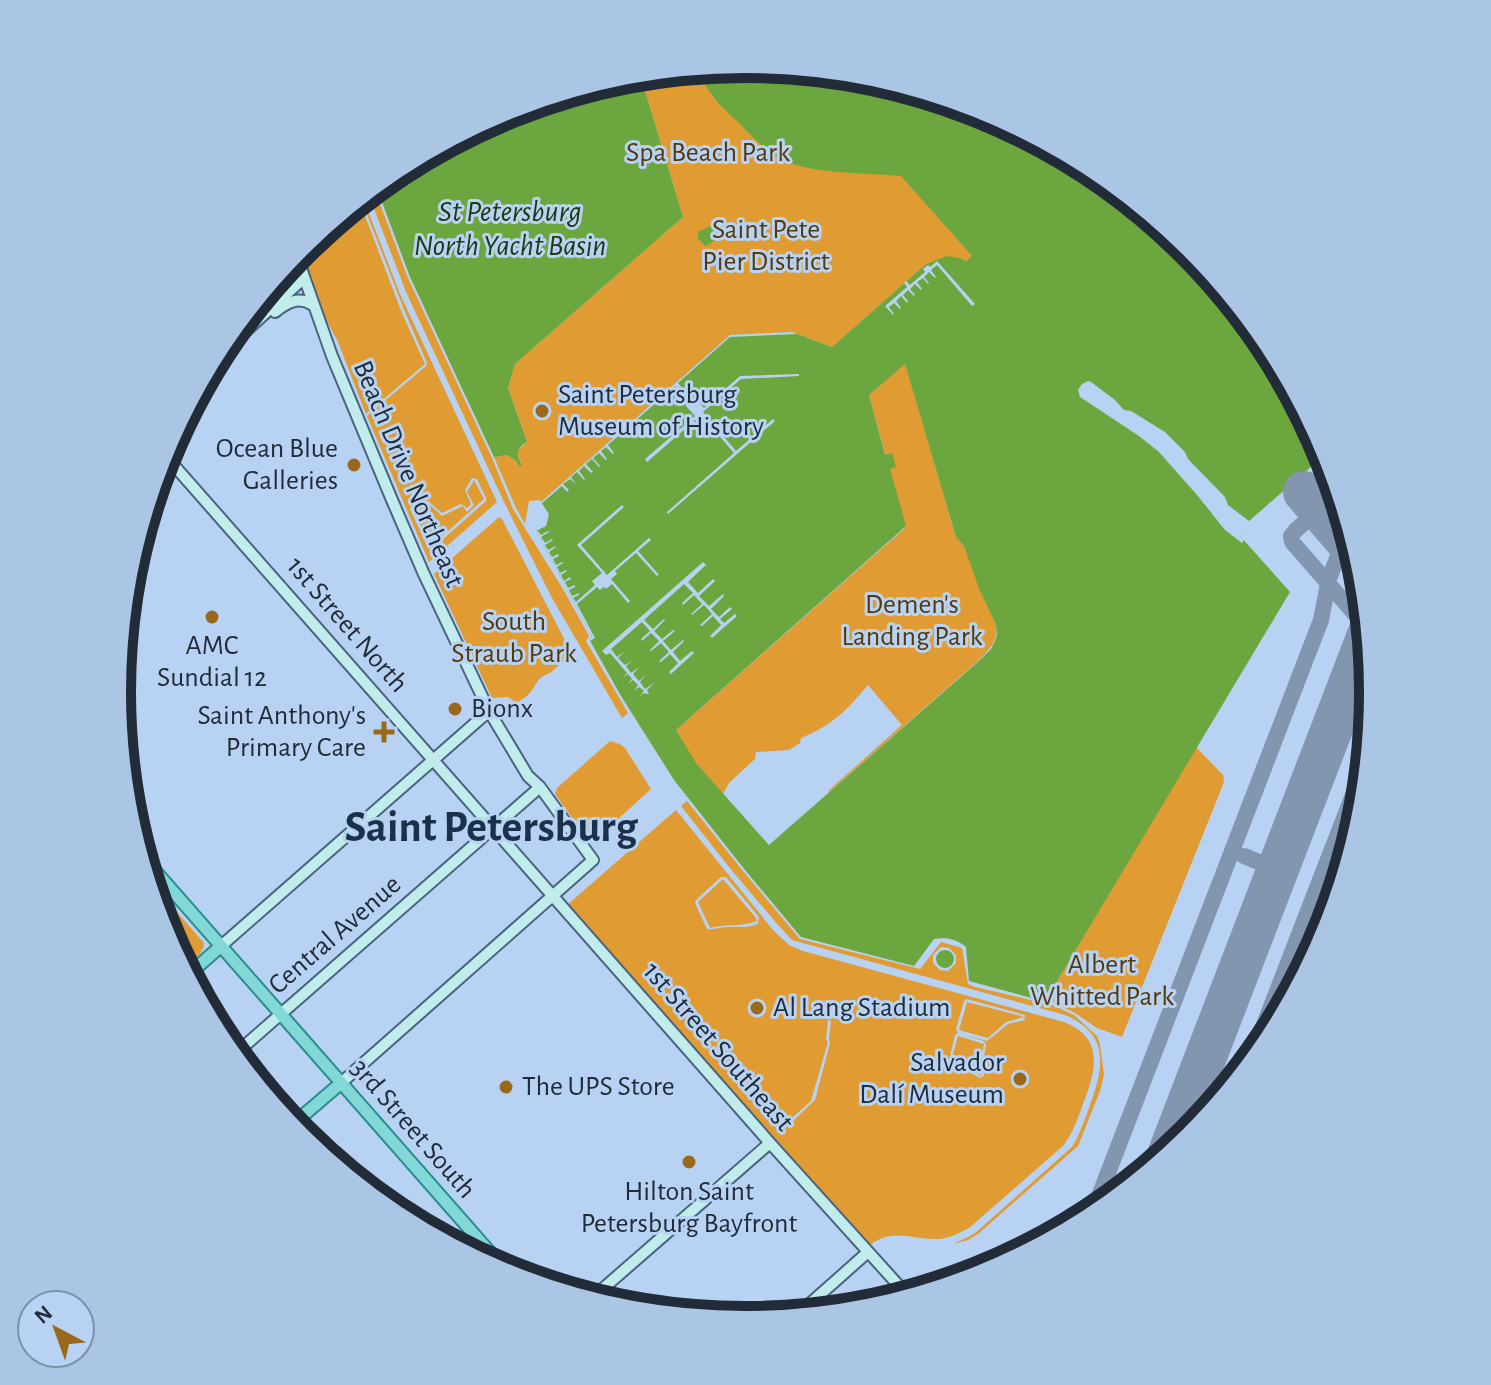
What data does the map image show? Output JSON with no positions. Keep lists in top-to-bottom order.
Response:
{
  "streets": {
    "main road": ["3rd Street South"],
    "street": [
      "Beach Drive Northeast",
      "1st Street North",
      "Central Avenue",
      "1st Street Southeast"
    ]
  },
  "crossings": [
    ["Beach Drive Northeast", "Central Avenue"],
    ["Beach Drive Northeast", "1st Street Southeast"],
    ["1st Street North", "Central Avenue"],
    ["1st Street North", "1st Street Southeast"],
    ["Central Avenue", "1st Street Southeast"],
    ["Central Avenue", "3rd Street South"]
  ],
  "districts": ["Saint Petersburg"],
  "water": ["St Petersburg North Yacht Basin"],
  "parks": [
    "Spa Beach Park",
    "Saint Pete Pier District",
    "Demen's Landing Park",
    "South Straub Park",
    "Albert Whitted Park"
  ],
  "places": {
    "other": [
      "Saint Petersburg Museum of History",
      "Ocean Blue Galleries",
      "AMC Sundial 12",
      "Bionx",
      "Al Lang Stadium",
      "Salvador Dalí Museum",
      "The UPS Store",
      "Hilton Saint Petersburg Bayfront"
    ],
    "health": ["Saint Anthony's Primary Care"]
  },
  "north": "top left"
}
